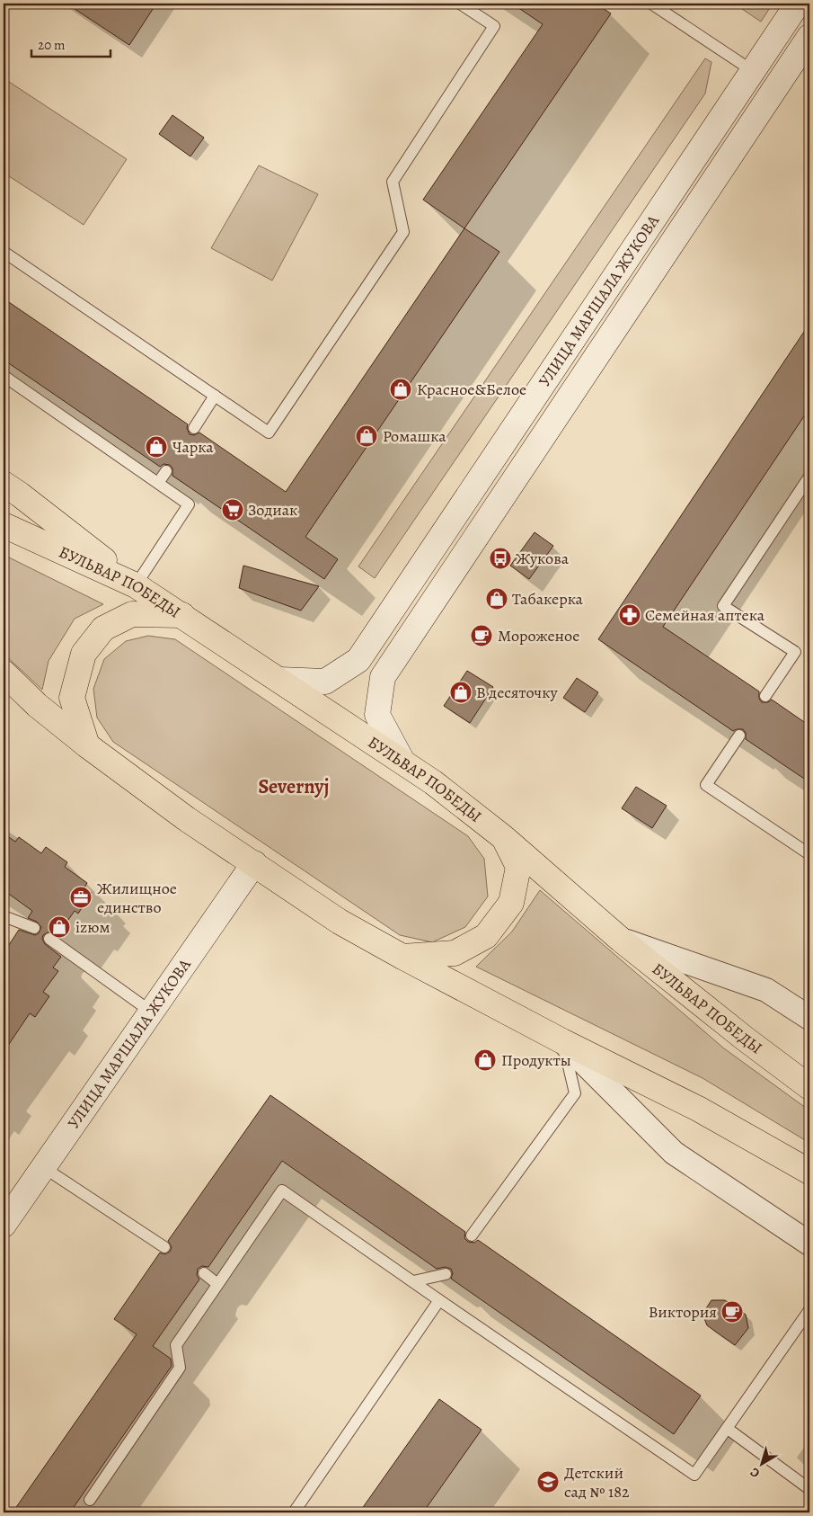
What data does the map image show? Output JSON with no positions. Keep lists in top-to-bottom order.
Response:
{
  "streets": {
    "main road": ["БУЛЬВАР ПОБЕДЫ"],
    "street": ["УЛИЦА МАРШАЛА ЖУКОВА"]
  },
  "crossings": [
    ["УЛИЦА МАРШАЛА ЖУКОВА", "БУЛЬВАР ПОБЕДЫ"]
  ],
  "districts": ["Severnyj"],
  "places": {
    "shop": [
      "Красное&Белое",
      "Ромашка",
      "Чарка",
      "Табакерка",
      "В десяточку",
      "izюм",
      "Продукты"
    ],
    "supermarket": ["Зодиак"],
    "bus stop": ["Жукова"],
    "pharmacy": ["Семейная аптека"],
    "cafe": ["Мороженое", "Виктория"],
    "office": ["Жилищное единство"],
    "school or university": ["Детский сад № 182"]
  },
  "scale_bar": "20 m",
  "north": "bottom left"
}
